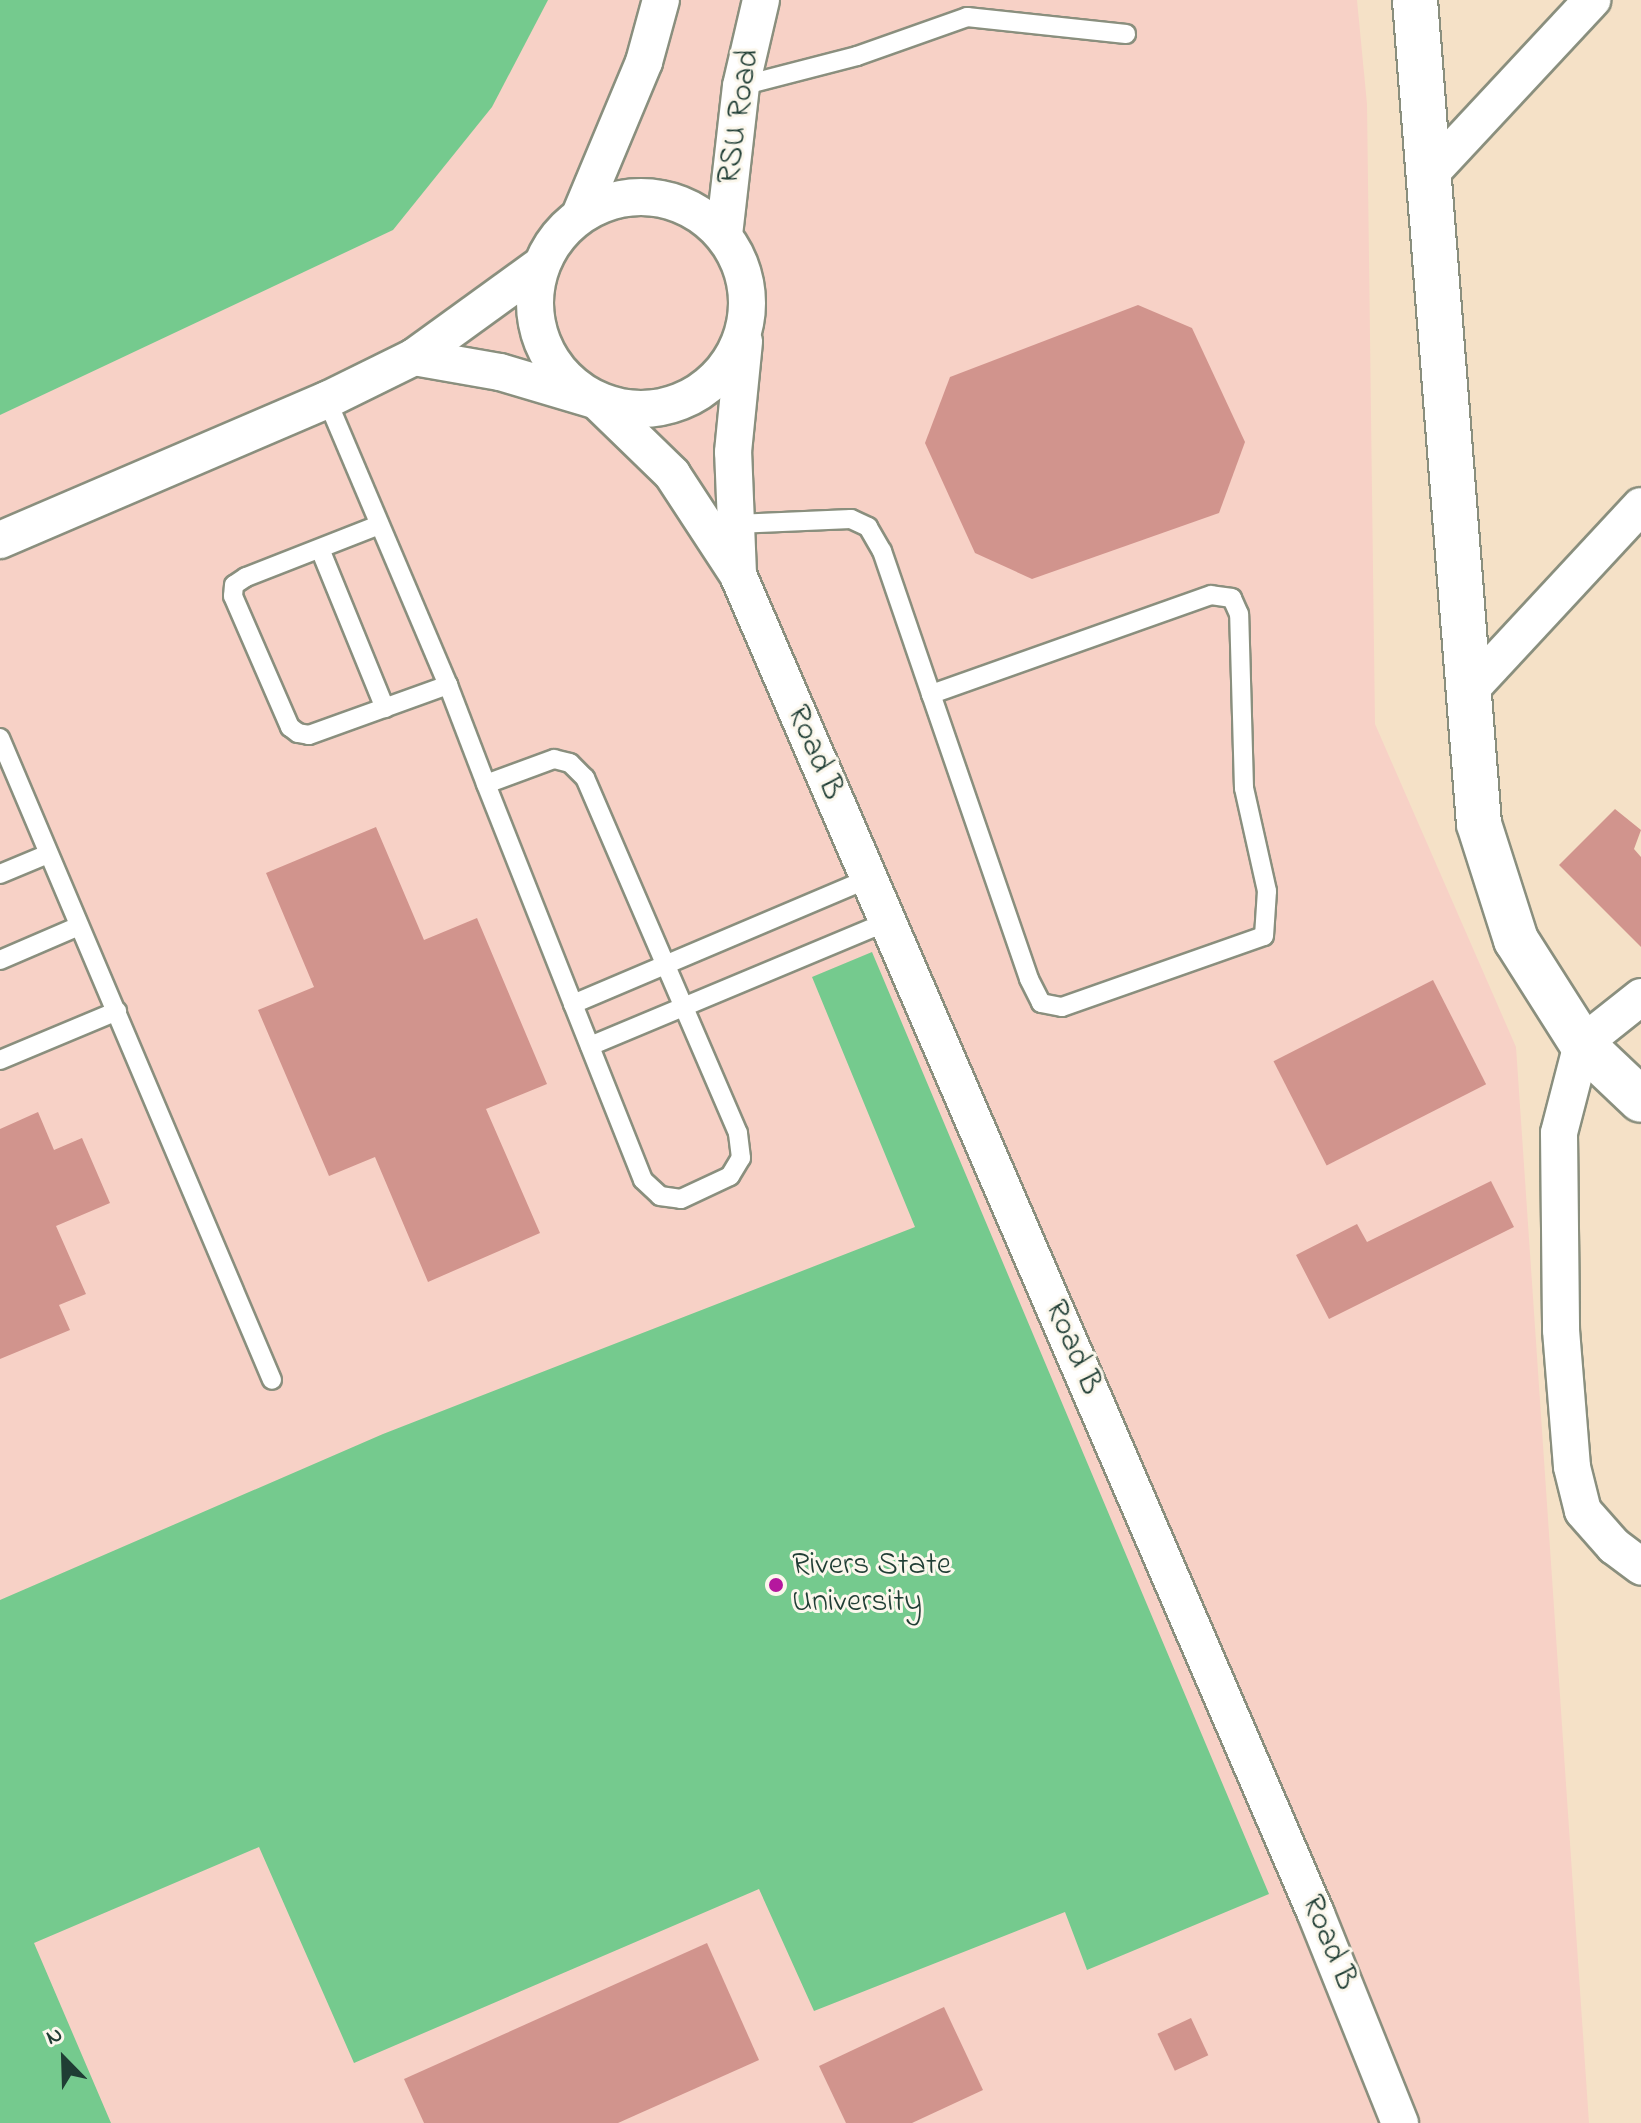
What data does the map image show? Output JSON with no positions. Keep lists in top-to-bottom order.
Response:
{
  "streets": {
    "street": ["RSU Road", "Road B"]
  },
  "places": ["Rivers State University"],
  "north": "top left"
}
